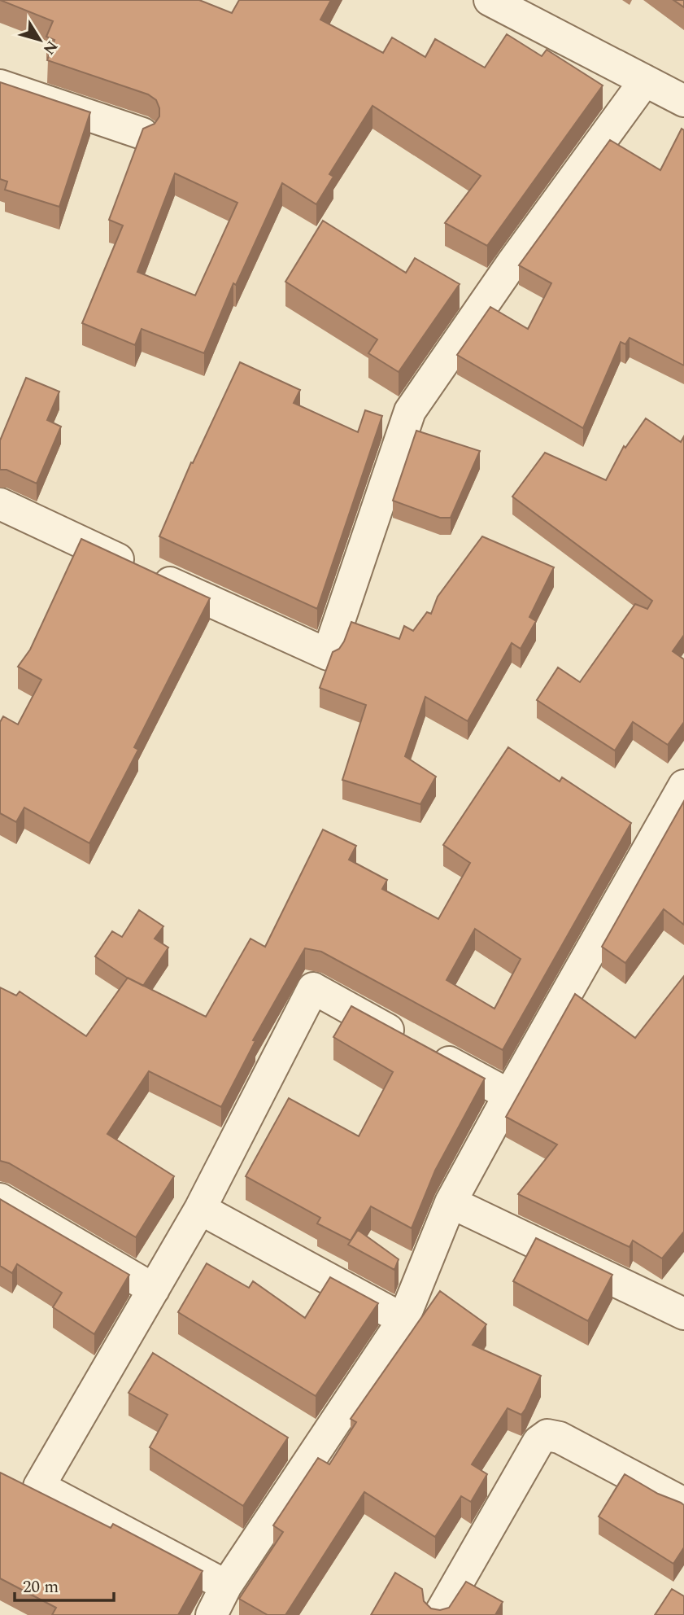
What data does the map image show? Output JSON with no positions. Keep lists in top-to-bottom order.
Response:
{
  "scale_bar": "20 m",
  "north": "bottom right"
}
